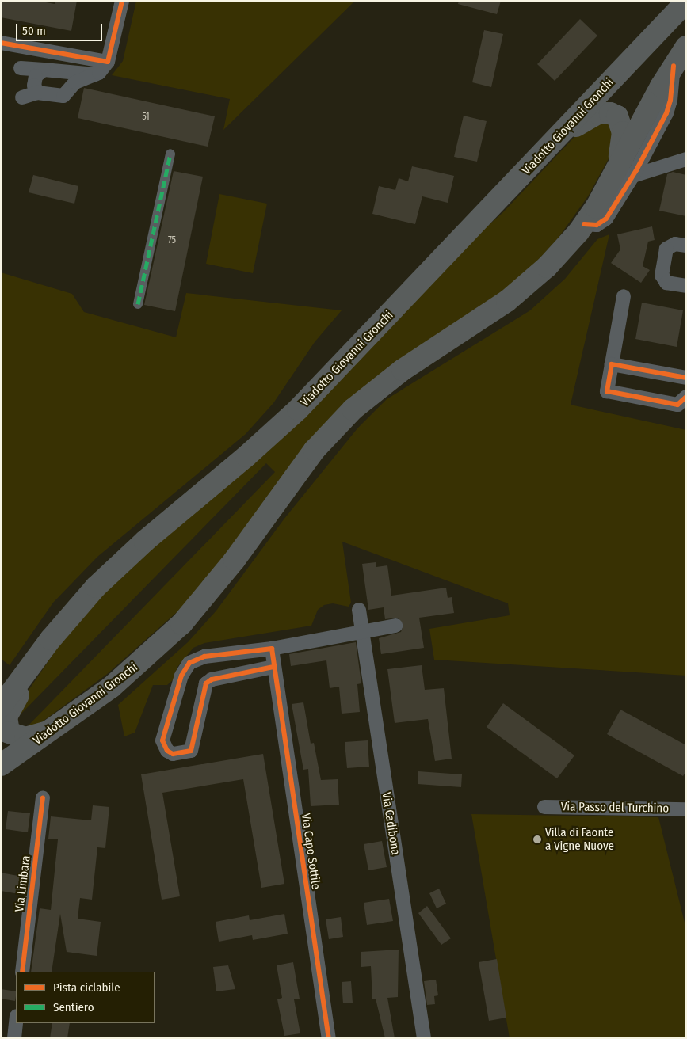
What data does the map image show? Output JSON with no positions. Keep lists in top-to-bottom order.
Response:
{
  "streets": {
    "main road": ["Viadotto Giovanni Gronchi"],
    "street": [
      "Via Passo del Turchino",
      "Via Cadibona",
      "Via Capo Sottile",
      "Via Limbara"
    ]
  },
  "places": ["Villa di Faonte a Vigne Nuove"],
  "house_numbers": ["51", "75"],
  "legend": ["Pista ciclabile", "Sentiero"],
  "scale_bar": "50 m"
}
